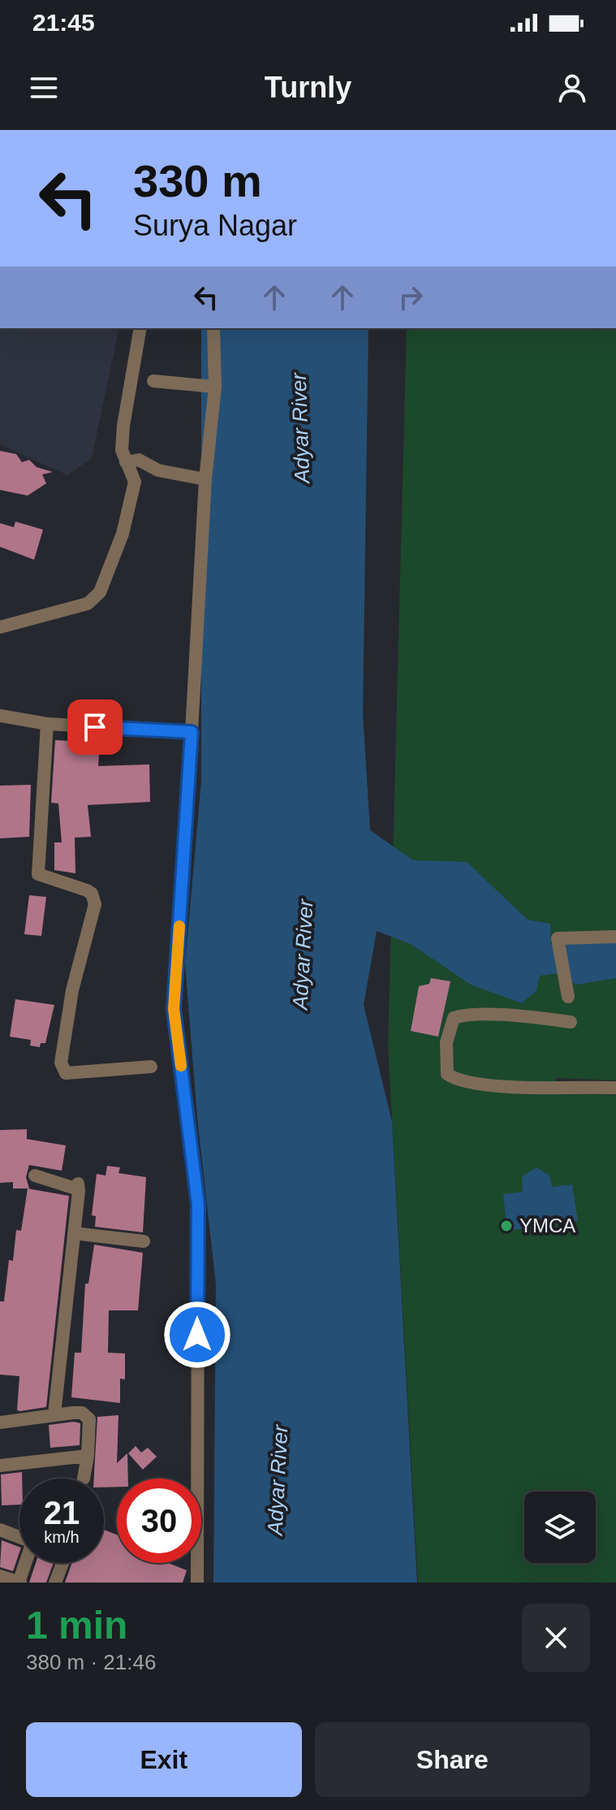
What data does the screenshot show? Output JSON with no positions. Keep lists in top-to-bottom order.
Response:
{
  "water": ["Adyar River"],
  "places": ["YMCA"],
  "page": {
    "status": "21:45",
    "header": "Turnly",
    "turn": ["330 m", "Surya Nagar"],
    "speed": "21 km/h",
    "limit": "30",
    "heading": ["1 min", "380 m · 21:46"],
    "buttons": ["Exit", "Share"]
  }
}
